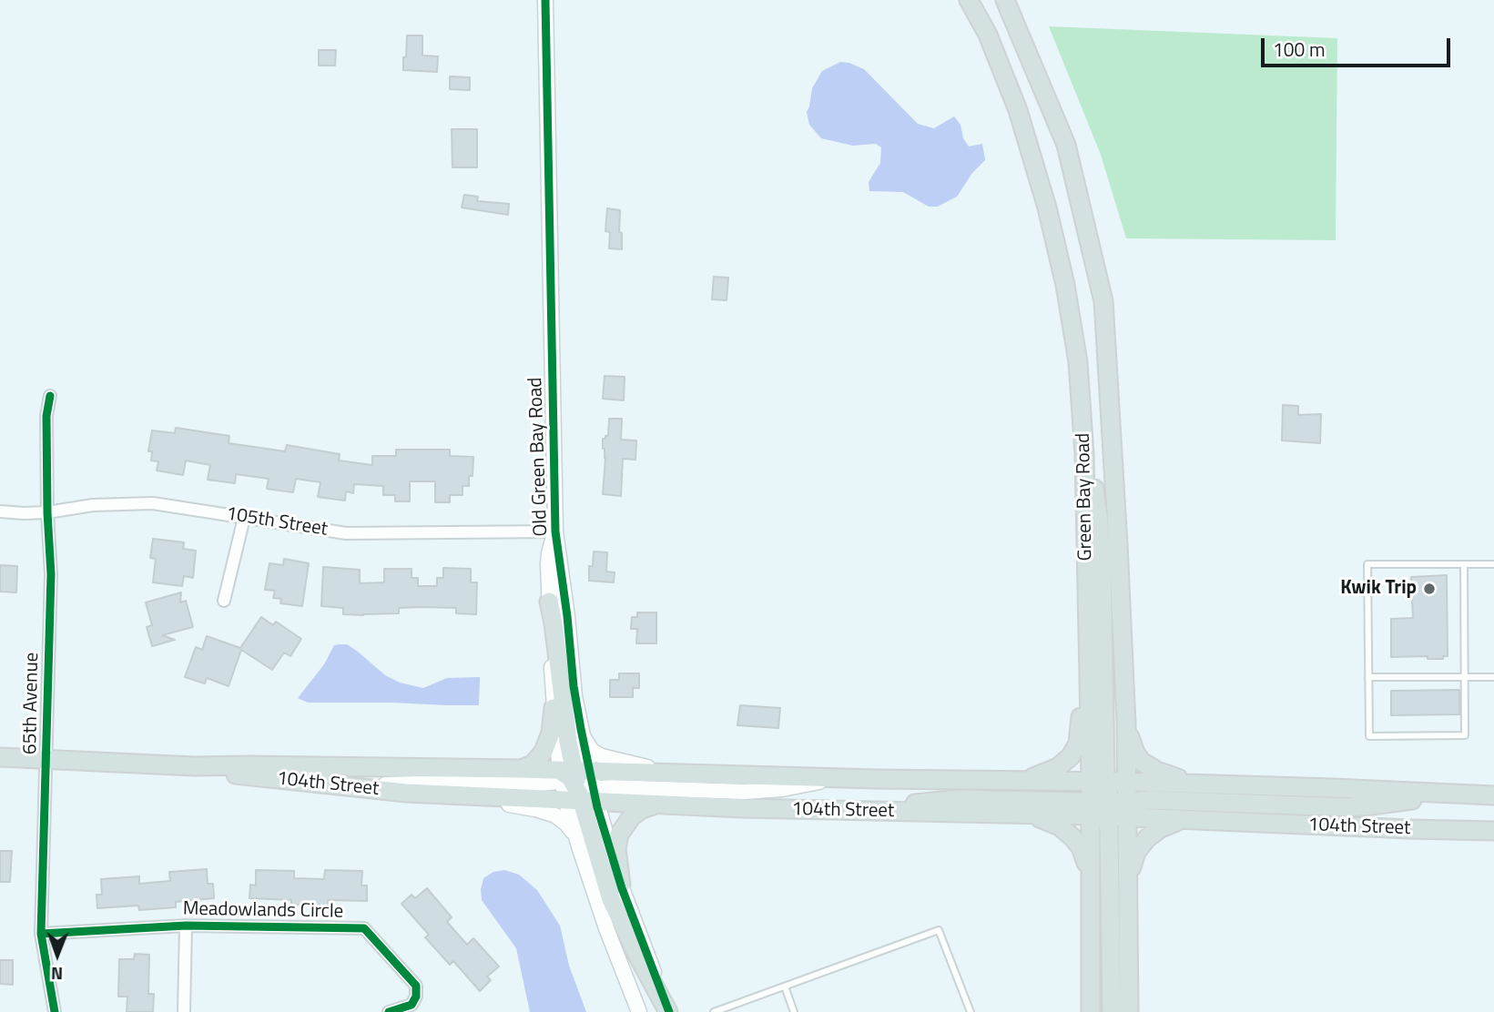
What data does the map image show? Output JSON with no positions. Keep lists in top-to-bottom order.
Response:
{
  "streets": {
    "main road": ["Green Bay Road", "104th Street"],
    "street": [
      "Old Green Bay Road",
      "105th Street",
      "65th Avenue",
      "Meadowlands Circle"
    ]
  },
  "crossings": [
    ["Old Green Bay Road", "105th Street"],
    ["Old Green Bay Road", "104th Street"],
    ["Green Bay Road", "104th Street"],
    ["105th Street", "65th Avenue"],
    ["65th Avenue", "104th Street"],
    ["65th Avenue", "Meadowlands Circle"]
  ],
  "places": ["Kwik Trip"],
  "scale_bar": "100 m",
  "north": "bottom"
}
